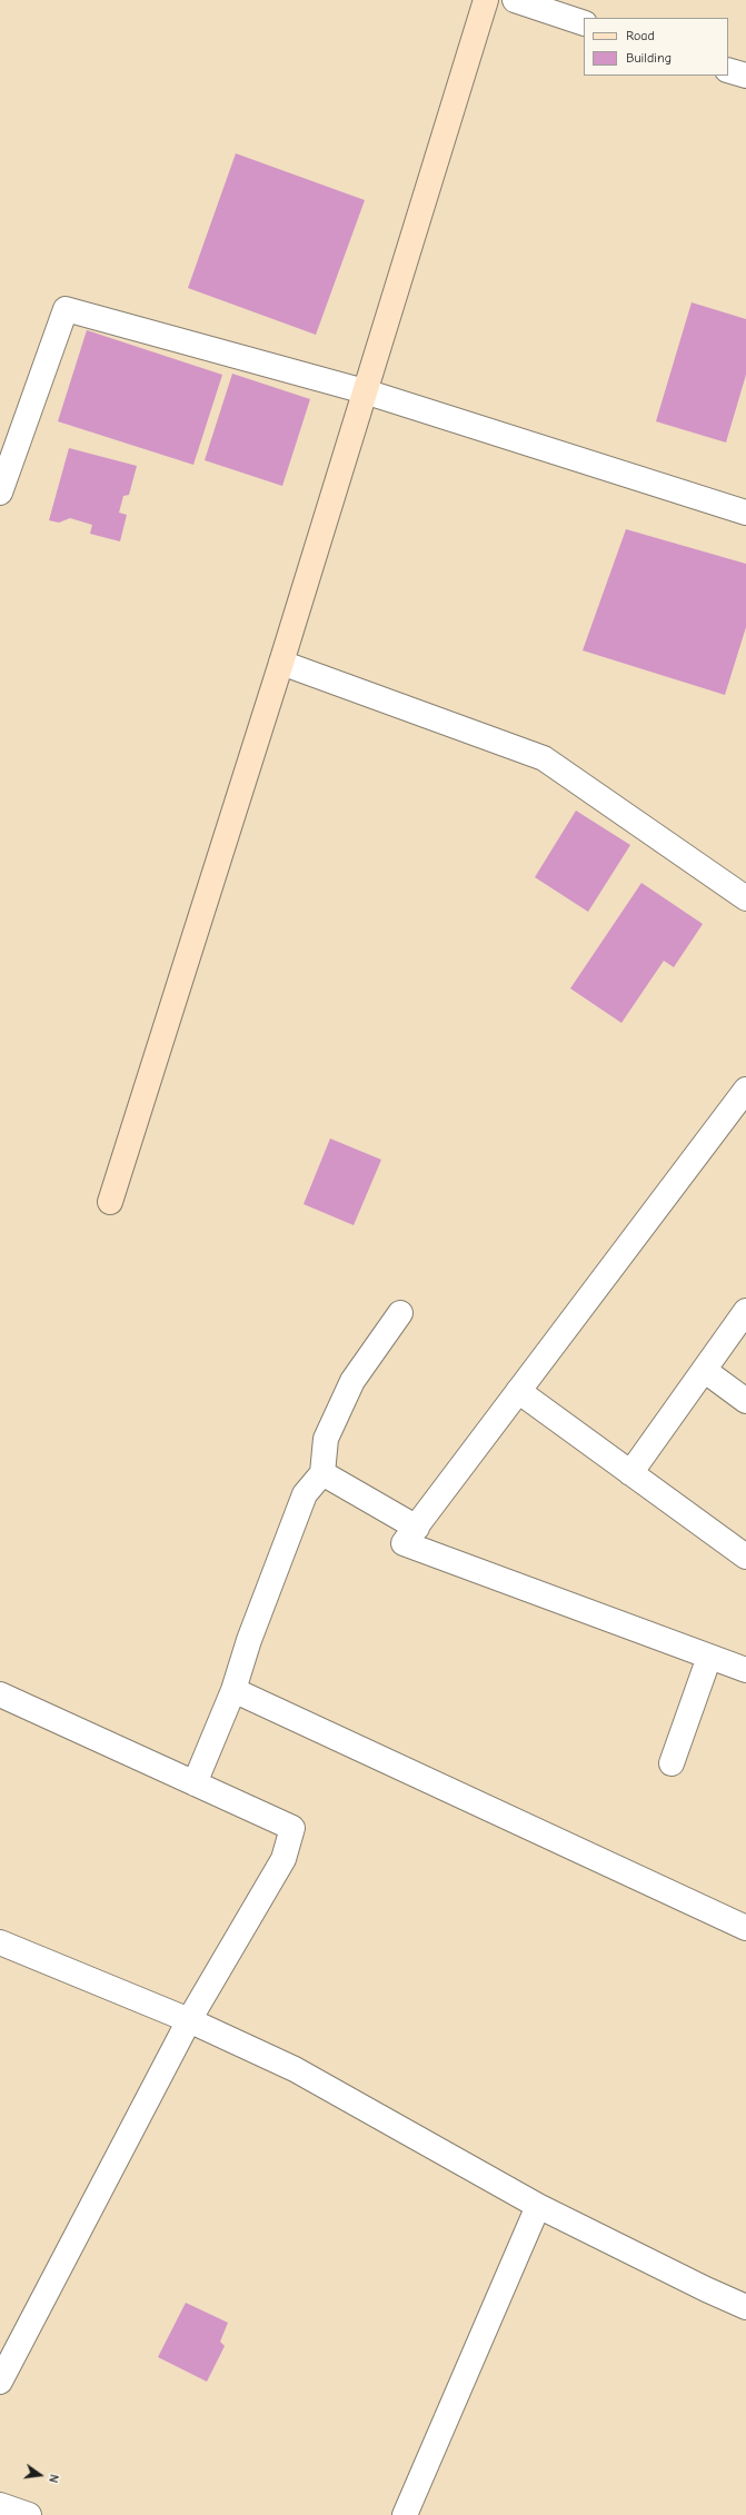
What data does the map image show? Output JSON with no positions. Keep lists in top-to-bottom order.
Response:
{
  "legend": ["Road", "Building"],
  "north": "right"
}
